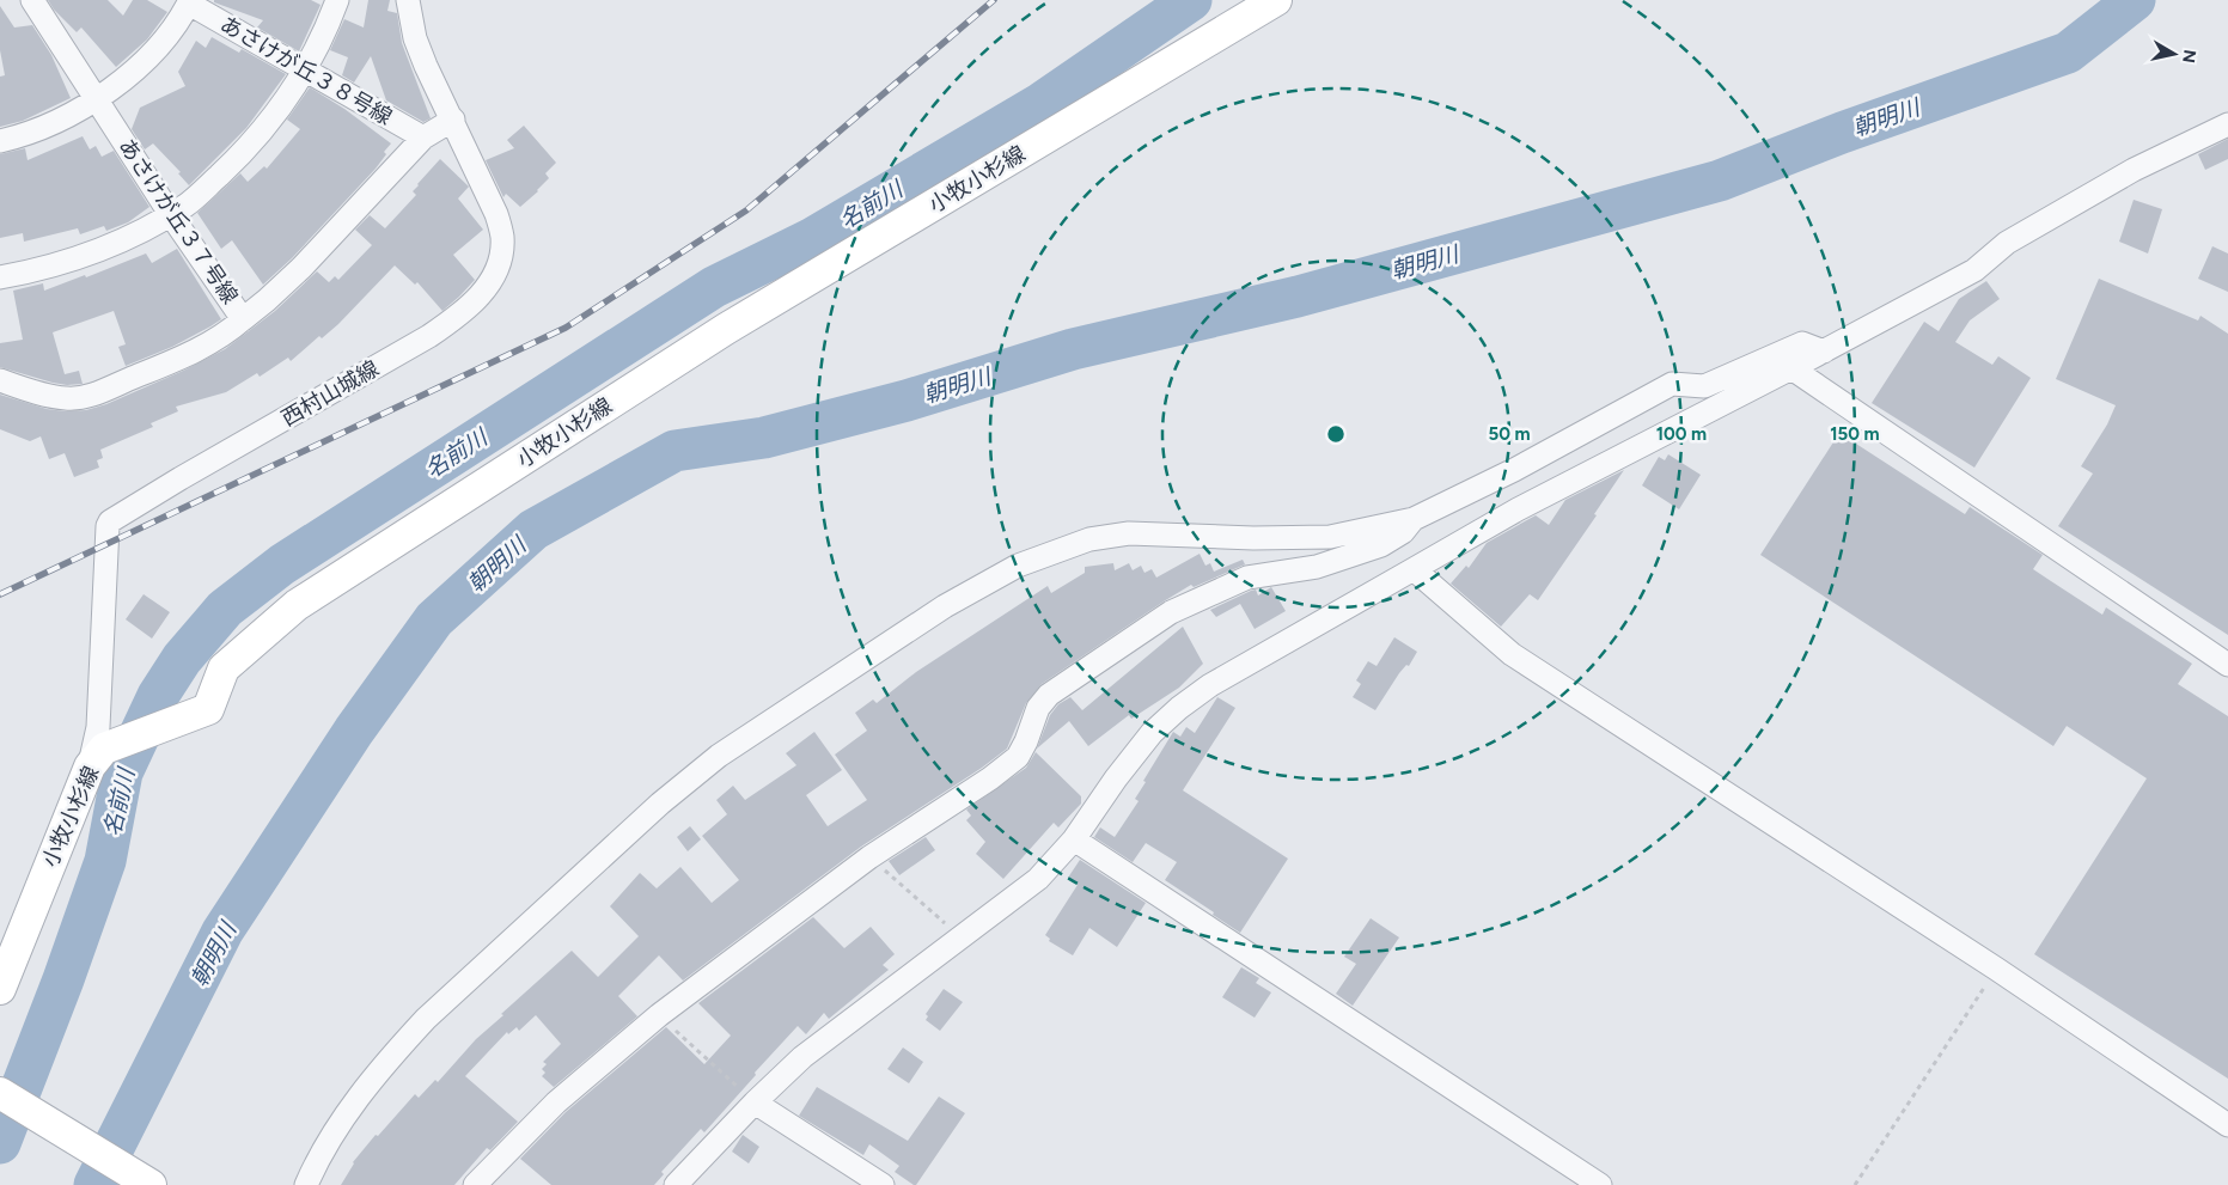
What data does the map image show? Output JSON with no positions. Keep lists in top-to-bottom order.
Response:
{
  "streets": {
    "main road": ["小牧小杉線"],
    "street": ["あさけが丘３８号線", "あさけが丘３７号線", "西村山城線"]
  },
  "crossings": [
    ["あさけが丘３８号線", "あさけが丘３７号線"],
    ["小牧小杉線", "西村山城線"],
    ["あさけが丘３７号線", "西村山城線"]
  ],
  "water": ["朝明川", "名前川"],
  "north": "right",
  "rings": ["50 m", "100 m", "150 m"]
}
